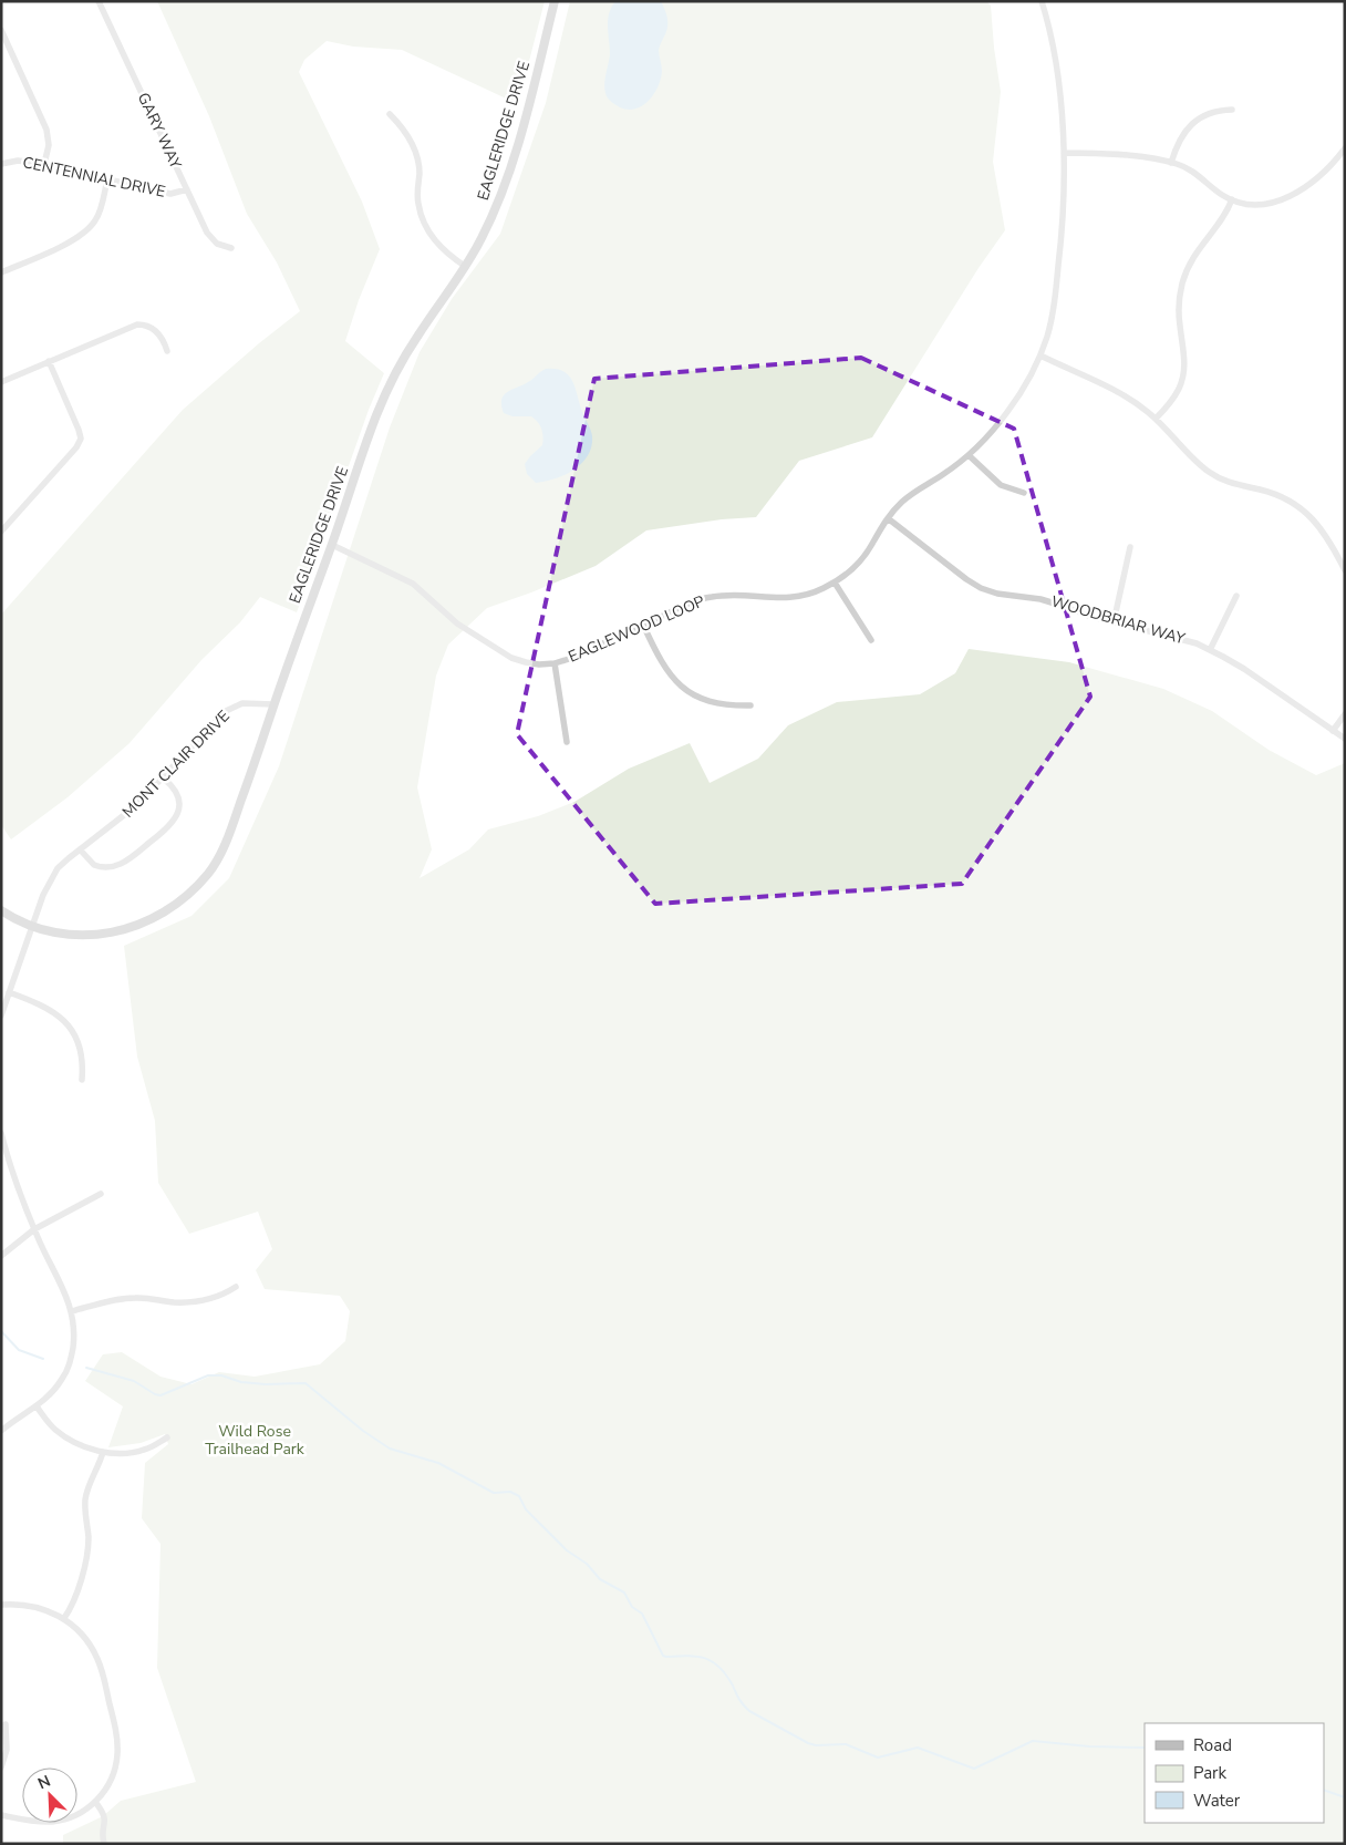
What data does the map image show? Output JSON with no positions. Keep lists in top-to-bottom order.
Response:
{
  "streets": {
    "main road": ["EAGLERIDGE DRIVE"],
    "street": [
      "GARY WAY",
      "CENTENNIAL DRIVE",
      "WOODBRIAR WAY",
      "EAGLEWOOD LOOP",
      "MONT CLAIR DRIVE"
    ]
  },
  "crossings": [
    ["GARY WAY", "CENTENNIAL DRIVE"],
    ["EAGLERIDGE DRIVE", "EAGLEWOOD LOOP"],
    ["EAGLERIDGE DRIVE", "MONT CLAIR DRIVE"],
    ["WOODBRIAR WAY", "EAGLEWOOD LOOP"]
  ],
  "parks": ["Wild Rose Trailhead Park"],
  "legend": ["Road", "Park", "Water"],
  "north": "top left"
}
